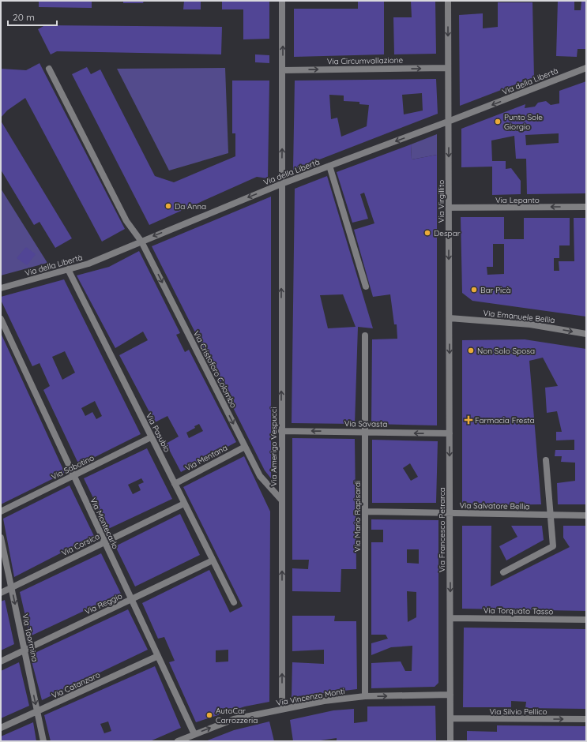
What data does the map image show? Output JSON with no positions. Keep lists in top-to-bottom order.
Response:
{
  "streets": {
    "street": [
      "Via Circumvallazione",
      "Via della Libertà",
      "Via Lepanto",
      "Via Virgillito",
      "Via Emanuele Bellia",
      "Via Cristoforo Colombo",
      "Via Savasta",
      "Via Pasubio",
      "Via Amerigo Vespucci",
      "Via Mentana",
      "Via Sabotino",
      "Via Salvatore Bellia",
      "Via Mario Rapisardi",
      "Via Montecarlo",
      "Via Francesco Petrarca",
      "Via Corsica",
      "Via Reggio",
      "Via Torquato Tasso",
      "Via Taormina",
      "Via Catanzaro",
      "Via Vincenzo Monti",
      "Via Silvio Pellico"
    ]
  },
  "crossings": [
    ["Via della Libertà", "Via Virgillito"],
    ["Via della Libertà", "Via Cristoforo Colombo"],
    ["Via della Libertà", "Via Pasubio"],
    ["Via della Libertà", "Via Amerigo Vespucci"],
    ["Via Lepanto", "Via Virgillito"],
    ["Via Virgillito", "Via Emanuele Bellia"],
    ["Via Virgillito", "Via Francesco Petrarca"],
    ["Via Emanuele Bellia", "Via Francesco Petrarca"],
    ["Via Cristoforo Colombo", "Via Amerigo Vespucci"],
    ["Via Cristoforo Colombo", "Via Mentana"],
    ["Via Savasta", "Via Amerigo Vespucci"],
    ["Via Savasta", "Via Mario Rapisardi"],
    ["Via Savasta", "Via Francesco Petrarca"],
    ["Via Pasubio", "Via Mentana"],
    ["Via Pasubio", "Via Sabotino"],
    ["Via Pasubio", "Via Corsica"],
    ["Via Pasubio", "Via Reggio"],
    ["Via Amerigo Vespucci", "Via Vincenzo Monti"],
    ["Via Sabotino", "Via Montecarlo"],
    ["Via Salvatore Bellia", "Via Mario Rapisardi"],
    ["Via Salvatore Bellia", "Via Francesco Petrarca"],
    ["Via Mario Rapisardi", "Via Vincenzo Monti"],
    ["Via Montecarlo", "Via Corsica"],
    ["Via Montecarlo", "Via Reggio"],
    ["Via Montecarlo", "Via Catanzaro"],
    ["Via Montecarlo", "Via Vincenzo Monti"],
    ["Via Francesco Petrarca", "Via Torquato Tasso"],
    ["Via Francesco Petrarca", "Via Vincenzo Monti"],
    ["Via Francesco Petrarca", "Via Silvio Pellico"],
    ["Via Corsica", "Via Taormina"],
    ["Via Reggio", "Via Taormina"],
    ["Via Taormina", "Via Catanzaro"]
  ],
  "one_way": [
    "Via Circumvallazione",
    "Via della Libertà",
    "Via Lepanto",
    "Via Virgillito",
    "Via Emanuele Bellia",
    "Via Cristoforo Colombo",
    "Via Savasta",
    "Via Amerigo Vespucci",
    "Via Francesco Petrarca",
    "Via Taormina",
    "Via Vincenzo Monti",
    "Via Silvio Pellico"
  ],
  "places": {
    "other": [
      "Punto Sole Giorgio",
      "Da Anna",
      "Despar",
      "Bar Picà",
      "Non Solo Sposa",
      "AutoCar Carrozzeria"
    ],
    "health": ["Farmacia Fresta"]
  },
  "scale_bar": "20 m"
}
